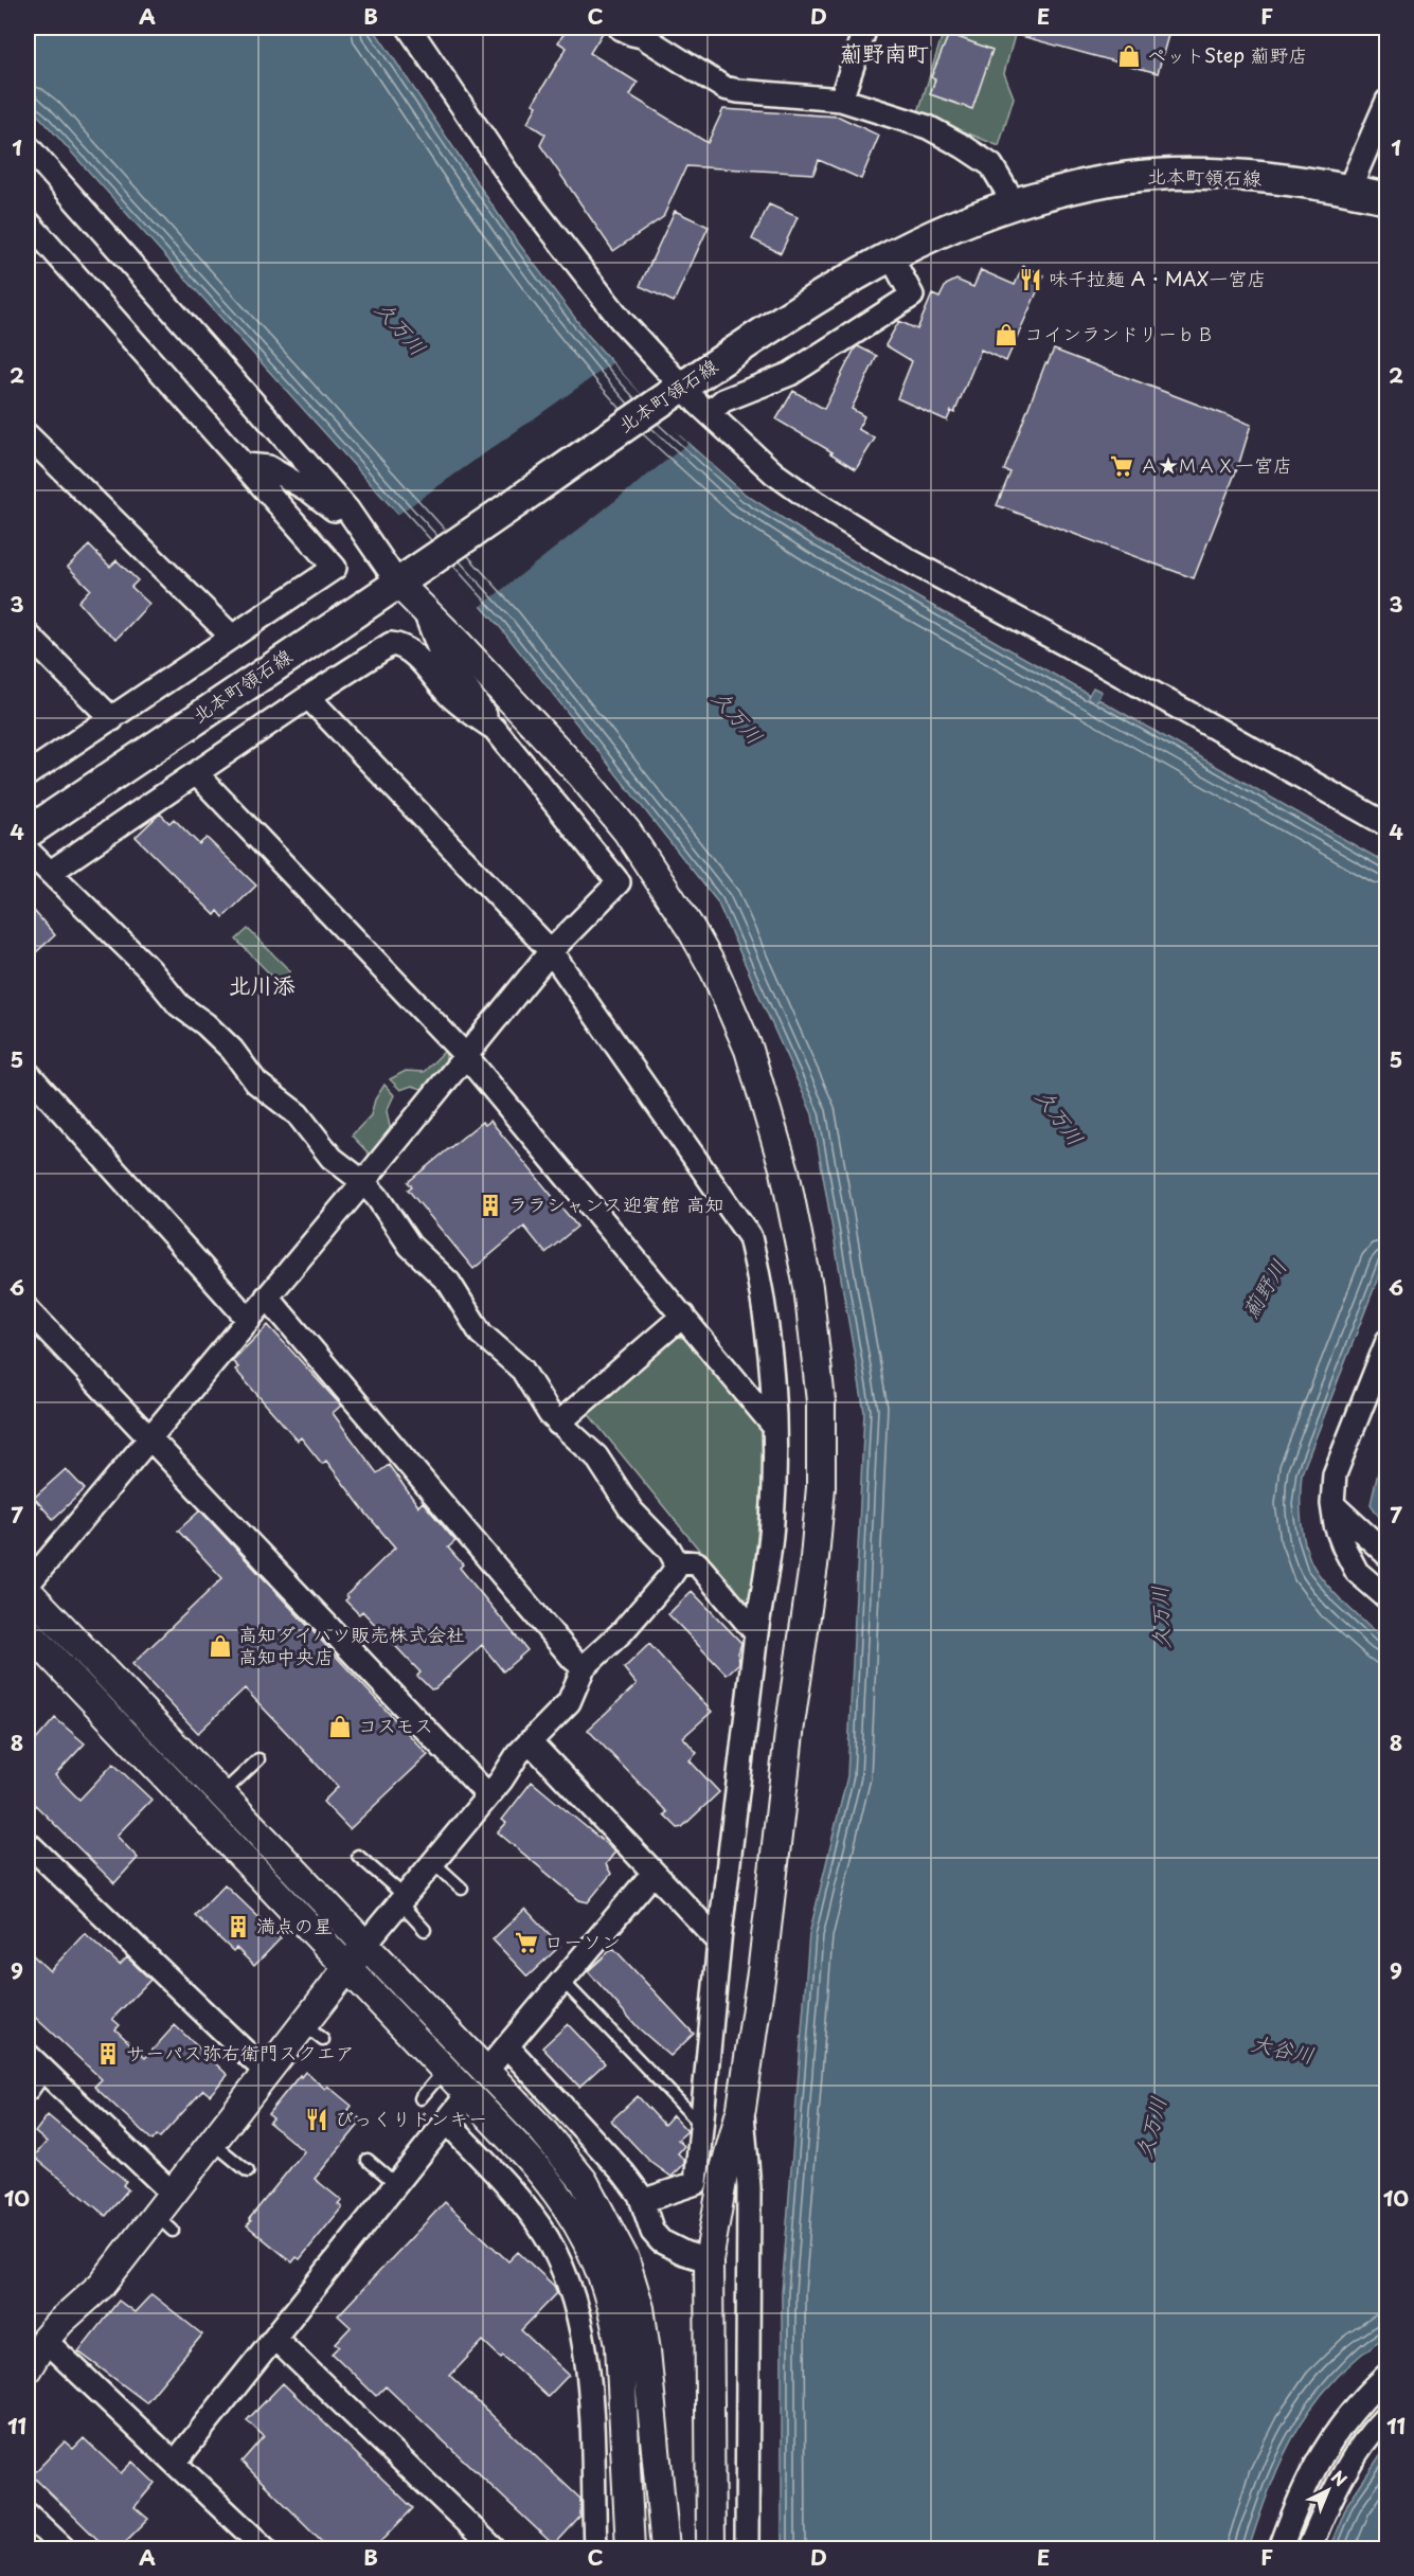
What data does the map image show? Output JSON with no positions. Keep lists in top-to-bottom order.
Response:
{
  "streets": {
    "main road": ["北本町領石線"]
  },
  "districts": ["薊野南町", "北川添"],
  "water": ["久万川", "薊野川", "大谷川"],
  "places": {
    "shop": [
      "ペットStep 薊野店",
      "コインランドリーｂＢ",
      "高知ダイハツ販売株式会社 高知中央店",
      "コスモス"
    ],
    "restaurant": ["味千拉麺 A・MAX一宮店", "びっくりドンキー"],
    "supermarket": ["Ａ★ＭＡＸ一宮店", "ローソン"],
    "building": ["ララシャンス迎賓館 高知", "満点の星", "サーパス弥右衛門スクエア"]
  },
  "north": "top right",
  "grid": {
    "columns": [
      "A",
      "B",
      "C",
      "D",
      "E",
      "F"
    ],
    "rows": [
      "1",
      "2",
      "3",
      "4",
      "5",
      "6",
      "7",
      "8",
      "9",
      "10",
      "11"
    ]
  }
}
